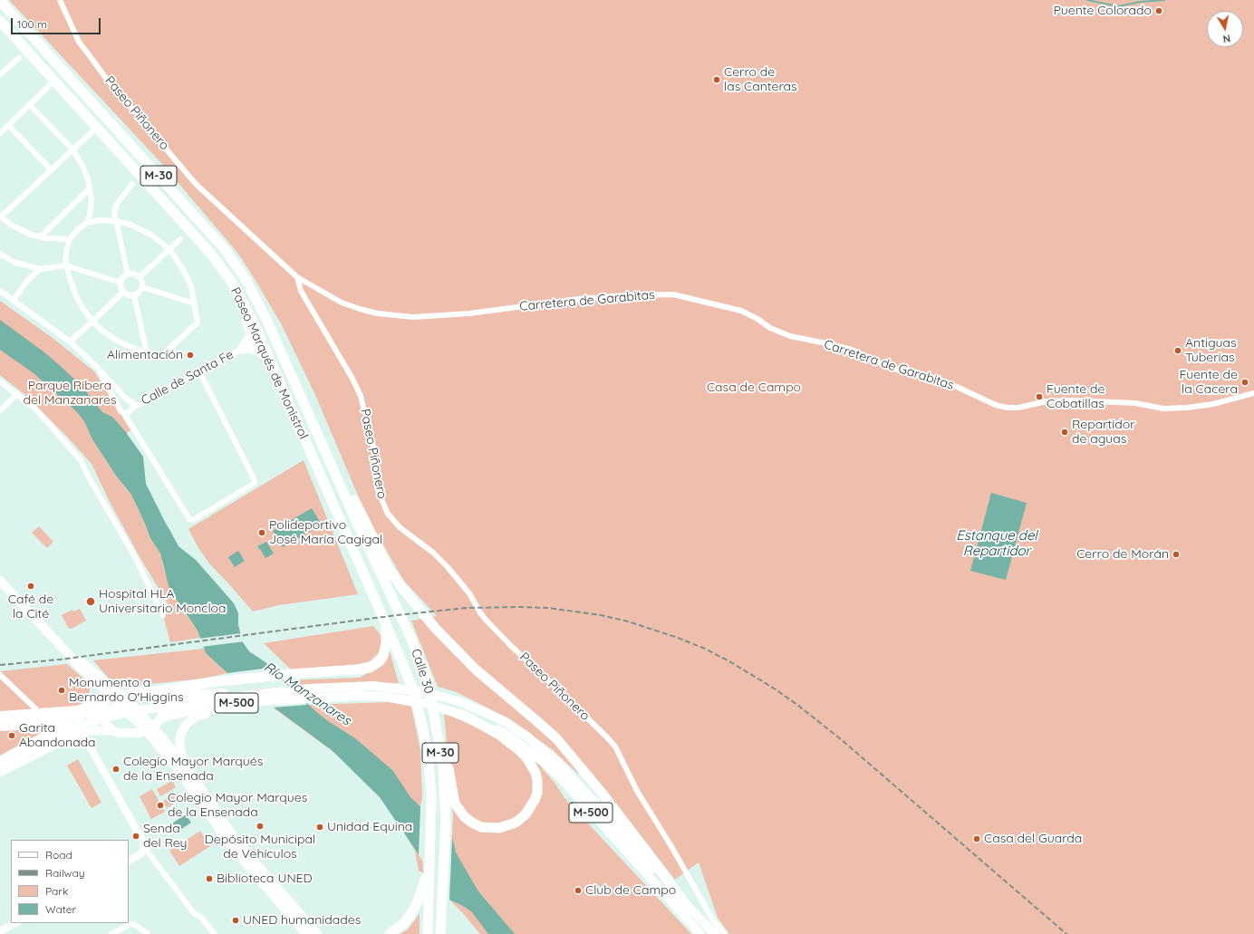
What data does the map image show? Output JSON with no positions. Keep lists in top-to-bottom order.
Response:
{
  "streets": {
    "highway": ["M-30", "Paseo Marqués de Monistrol", "Calle 30"],
    "main road": ["M-500"],
    "street": ["Paseo Piñonero", "Carretera de Garabitas", "Calle de Santa Fe"]
  },
  "crossings": [
    ["Paseo Piñonero", "Carretera de Garabitas"],
    ["Paseo Marqués de Monistrol", "Calle 30"]
  ],
  "water": ["Estanque del Repartidor", "Río Manzanares"],
  "parks": ["Parque Ribera del Manzanares", "Casa de Campo"],
  "places": [
    "Puente Colorado",
    "Cerro de las Canteras",
    "Antiguas Tuberías",
    "Alimentación",
    "Fuente de la Cacera",
    "Fuente de Cobatillas",
    "Repartidor de aguas",
    "Polideportivo José María Cagigal",
    "Cerro de Morán",
    "Café de la Cité",
    "Hospital HLA Universitario Moncloa",
    "Monumento a Bernardo O'Higgins",
    "Garita Abandonada",
    "Colegio Mayor Marqués de la Ensenada",
    "Colegio Mayor Marques de la Ensenada",
    "Depósito Municipal de Vehículos",
    "Unidad Equina",
    "Senda del Rey",
    "Casa del Guarda",
    "Biblioteca UNED",
    "Club de Campo",
    "UNED humanidades"
  ],
  "legend": [
    "Road",
    "Railway",
    "Park",
    "Water"
  ],
  "scale_bar": "100 m",
  "north": "bottom"
}
